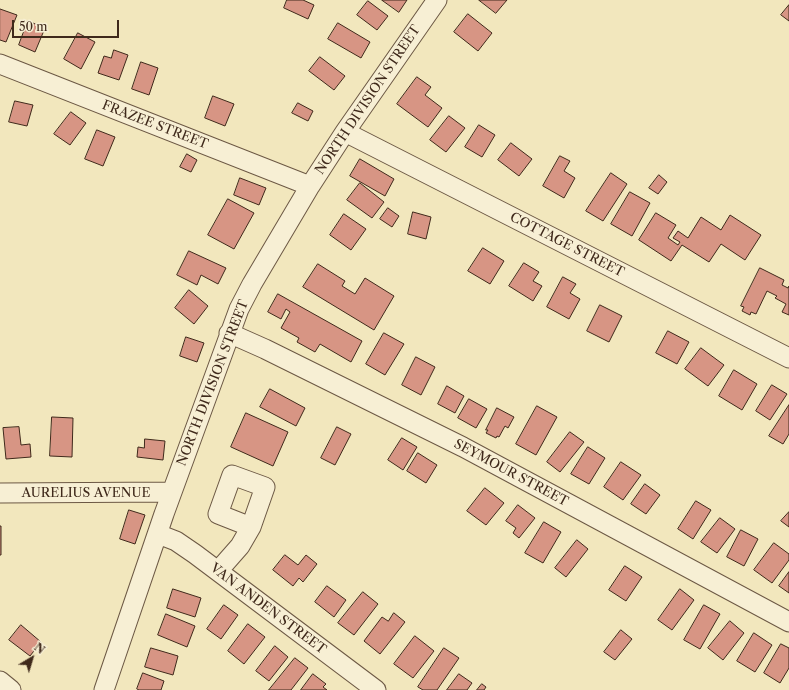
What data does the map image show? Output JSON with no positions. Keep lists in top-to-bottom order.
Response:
{
  "streets": {
    "street": [
      "NORTH DIVISION STREET",
      "FRAZEE STREET",
      "COTTAGE STREET",
      "SEYMOUR STREET",
      "AURELIUS AVENUE",
      "VAN ANDEN STREET"
    ]
  },
  "crossings": [
    ["NORTH DIVISION STREET", "FRAZEE STREET"],
    ["NORTH DIVISION STREET", "COTTAGE STREET"],
    ["NORTH DIVISION STREET", "SEYMOUR STREET"],
    ["NORTH DIVISION STREET", "AURELIUS AVENUE"],
    ["NORTH DIVISION STREET", "VAN ANDEN STREET"]
  ],
  "scale_bar": "50 m",
  "north": "top right"
}
